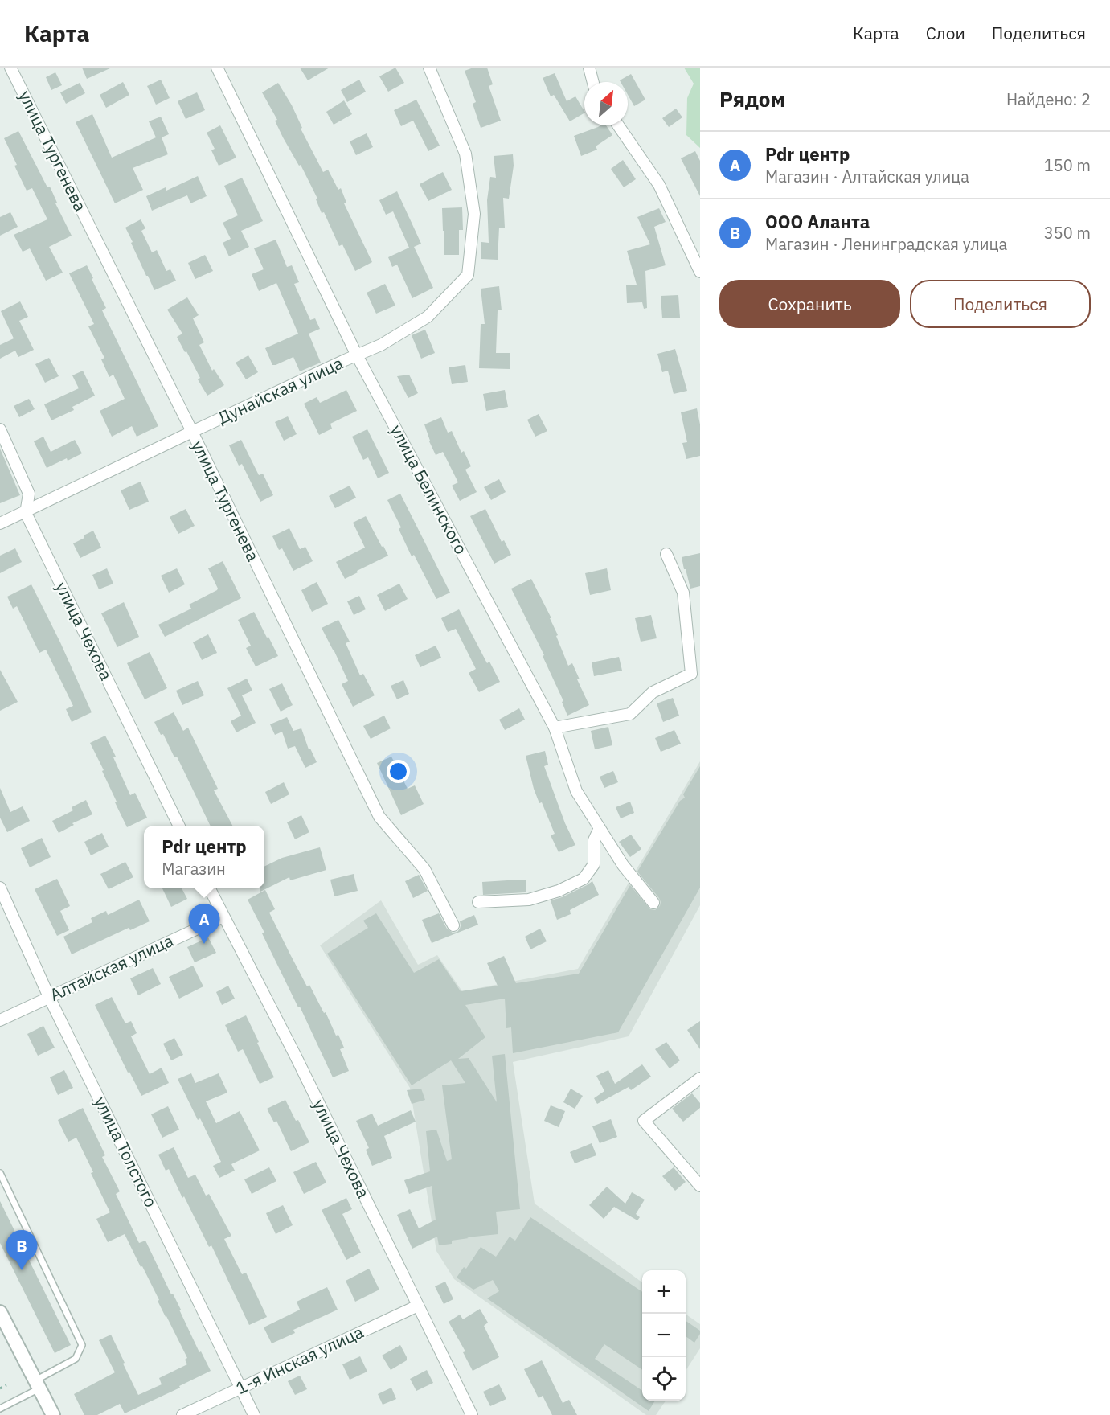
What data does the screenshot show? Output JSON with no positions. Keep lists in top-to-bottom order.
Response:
{
  "streets": {
    "street": [
      "улица Тургенева",
      "Дунайская улица",
      "улица Белинского",
      "улица Чехова",
      "Алтайская улица",
      "улица Толстого",
      "1-я Инская улица"
    ]
  },
  "crossings": [
    ["улица Тургенева", "Дунайская улица"],
    ["Дунайская улица", "улица Белинского"],
    ["Дунайская улица", "улица Чехова"],
    ["улица Чехова", "Алтайская улица"],
    ["улица Чехова", "1-я Инская улица"],
    ["Алтайская улица", "улица Толстого"],
    ["улица Толстого", "1-я Инская улица"]
  ],
  "north": "top right",
  "page": {
    "header": "Карта",
    "nav": ["Карта", "Слои", "Поделиться"],
    "heading": ["Рядом", "Найдено: 2"],
    "list": [
      {
        "mark": "A",
        "name": "Pdr центр",
        "note": "Магазин · Алтайская улица",
        "value": "150 m"
      },
      {
        "mark": "B",
        "name": "ООО Аланта",
        "note": "Магазин · Ленинградская улица",
        "value": "350 m"
      }
    ],
    "buttons": ["Сохранить", "Поделиться"],
    "popup": ["Pdr центр", "Магазин"],
    "pins": ["A", "B"],
    "map_buttons": ["+", "−"]
  }
}
